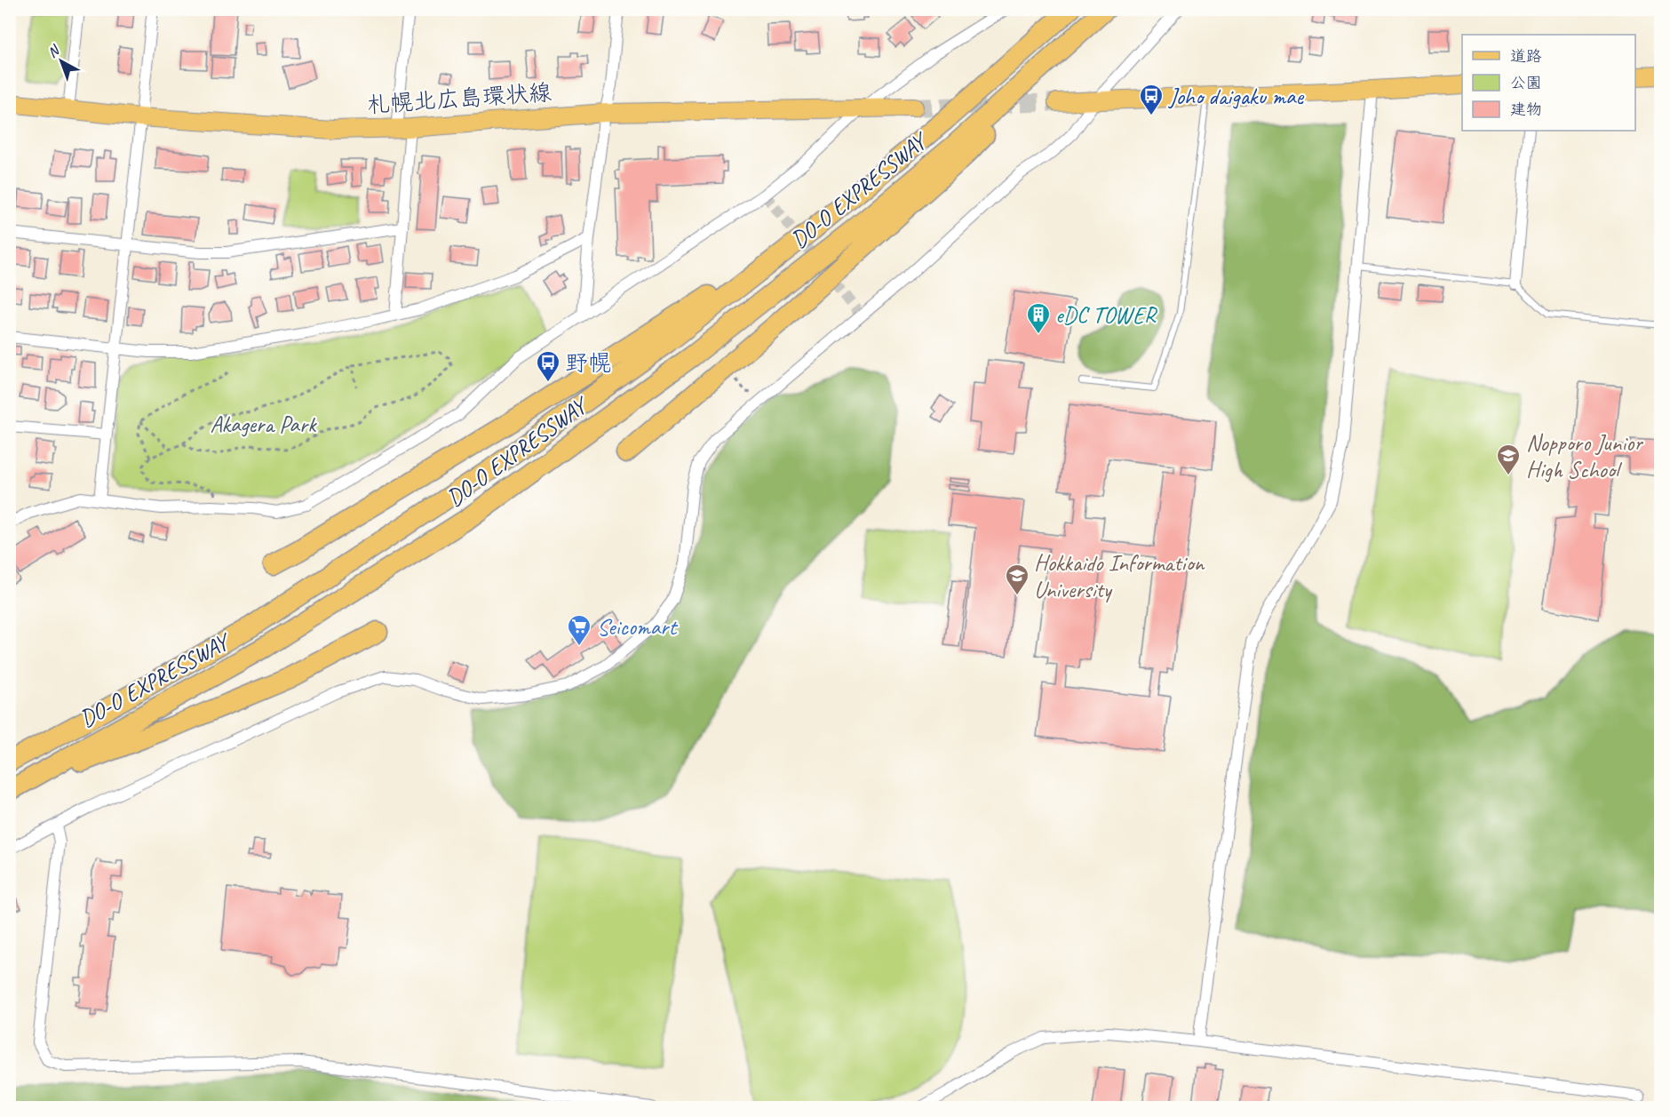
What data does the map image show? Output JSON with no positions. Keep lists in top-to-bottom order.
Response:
{
  "streets": {
    "highway": ["DO-O EXPRESSWAY"],
    "main road": ["札幌北広島環状線"]
  },
  "parks": ["Akagera Park"],
  "places": {
    "bus stop": ["Joho daigaku mae", "野幌"],
    "building": ["eDC TOWER"],
    "school or university": ["Nopporo Junior High School", "Hokkaido Information University"],
    "supermarket": ["Seicomart"]
  },
  "legend": ["道路", "公園", "建物"],
  "north": "top left"
}
